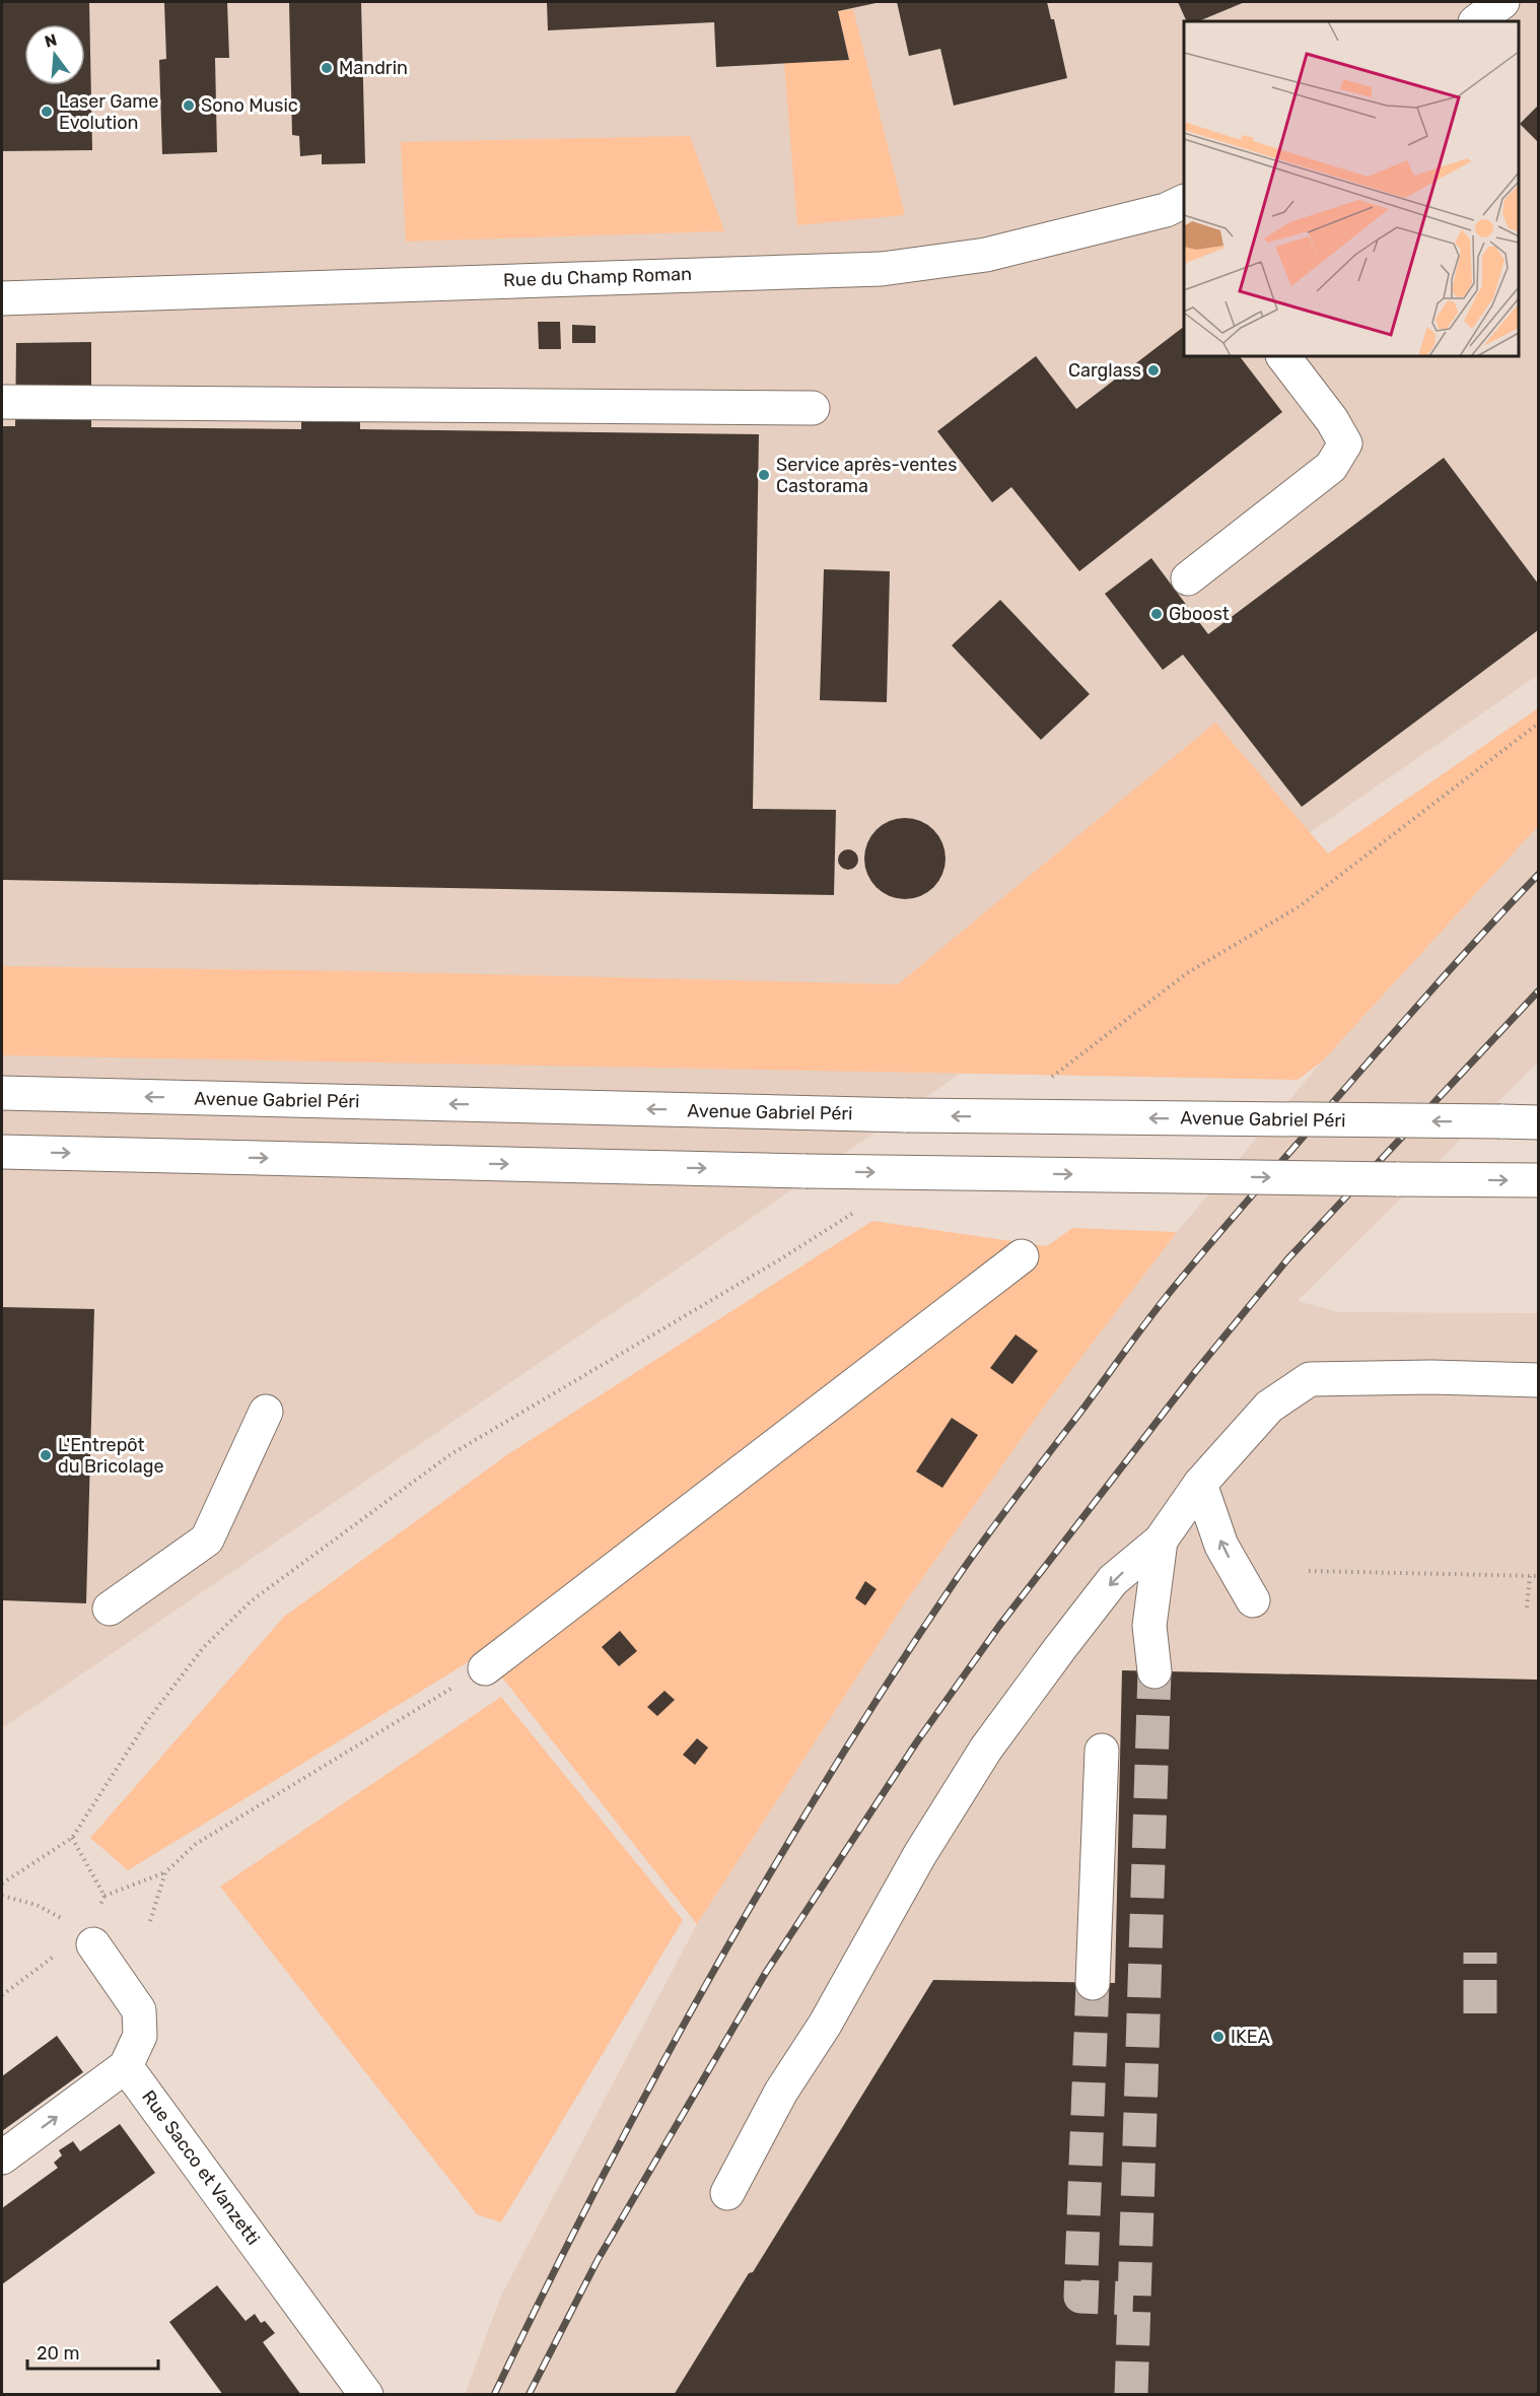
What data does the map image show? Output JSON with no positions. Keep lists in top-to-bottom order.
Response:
{
  "streets": {
    "main road": ["Rue du Champ Roman", "Avenue Gabriel Péri", "Rue Sacco et Vanzetti"]
  },
  "places": [
    "Mandrin",
    "Sono Music",
    "Laser Game Evolution",
    "Carglass",
    "Service après-ventes Castorama",
    "Gboost",
    "L'Entrepôt du Bricolage",
    "IKEA"
  ],
  "scale_bar": "20 m",
  "north": "top"
}
